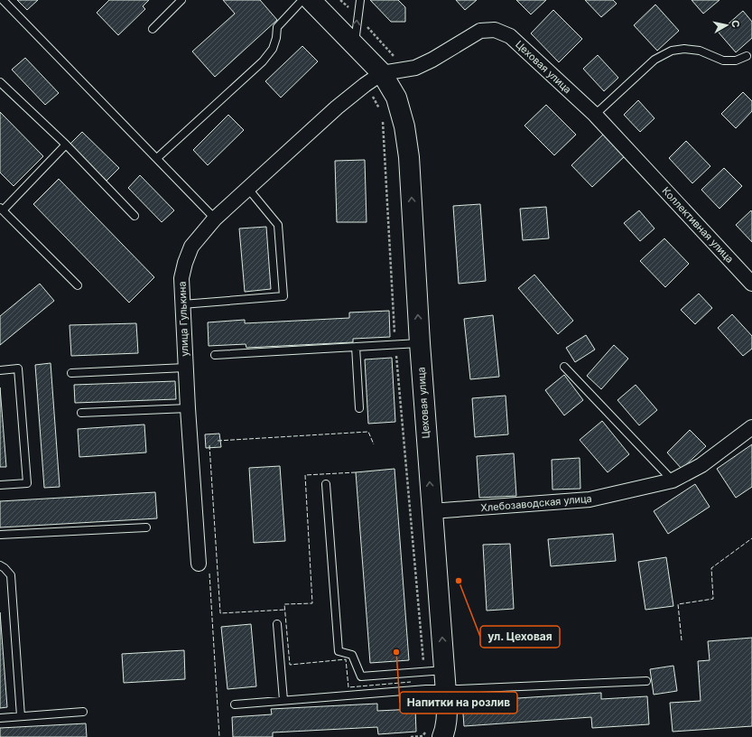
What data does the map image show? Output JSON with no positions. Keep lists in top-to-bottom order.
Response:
{
  "streets": {
    "main road": ["Цеховая улица"],
    "street": ["Коллективная улица", "улица Гулькина", "Хлебозаводская улица"]
  },
  "crossings": [
    ["Цеховая улица", "Коллективная улица"],
    ["Цеховая улица", "улица Гулькина"],
    ["Цеховая улица", "Хлебозаводская улица"]
  ],
  "one_way": ["Цеховая улица"],
  "places": ["ул. Цеховая", "Напитки на розлив"],
  "north": "right"
}
